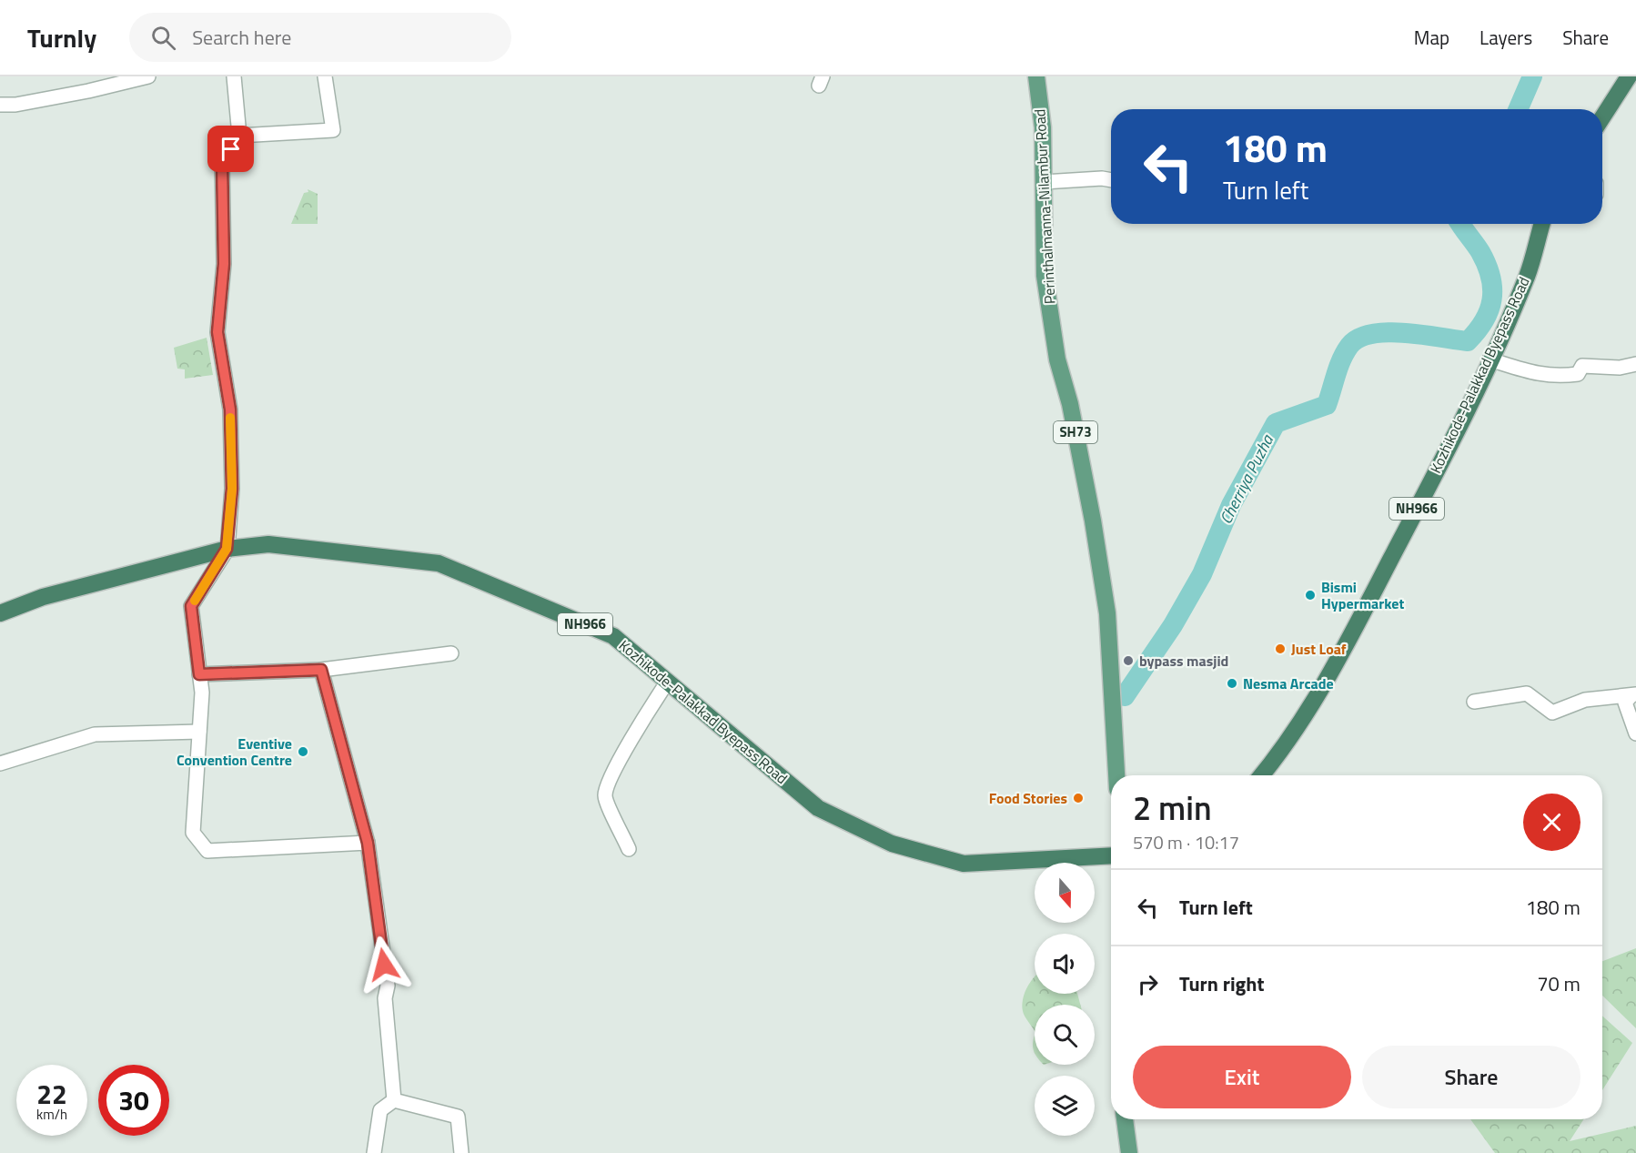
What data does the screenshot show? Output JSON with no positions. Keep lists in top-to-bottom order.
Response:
{
  "streets": {
    "highway": ["Kozhikode-Palakkad Byepass Road", "NH966"],
    "main road": ["Perinthalmanna-Nilambur Road", "SH73"]
  },
  "water": ["Cherriya Puzha"],
  "places": [
    "Bismi Hypermarket",
    "Just Loaf",
    "bypass masjid",
    "Nesma Arcade",
    "Eventive Convention Centre",
    "Food Stories"
  ],
  "north": "bottom",
  "page": {
    "header": "Turnly",
    "search": "Search here",
    "nav": ["Map", "Layers", "Share"],
    "turn": ["180 m", "Turn left"],
    "heading": ["2 min", "570 m · 10:17"],
    "list": [
      {
        "name": "Turn left",
        "value": "180 m"
      },
      {
        "name": "Turn right",
        "value": "70 m"
      }
    ],
    "buttons": ["Exit", "Share"],
    "speed": "22 km/h",
    "limit": "30"
  }
}
